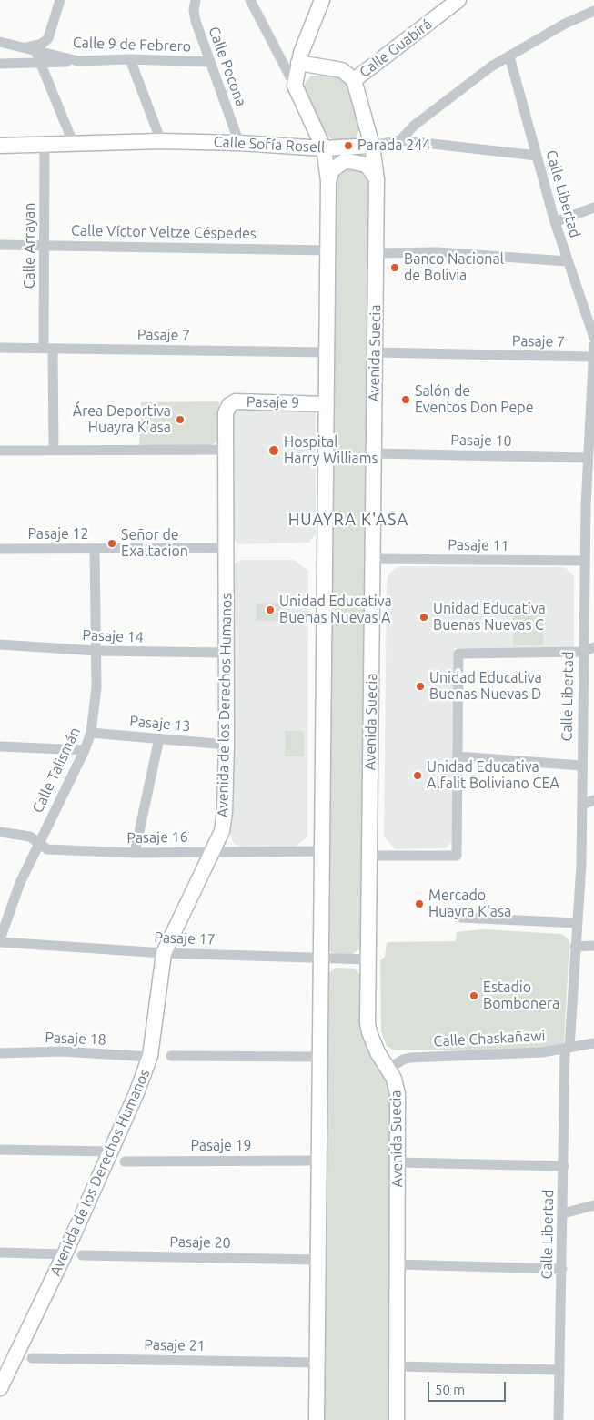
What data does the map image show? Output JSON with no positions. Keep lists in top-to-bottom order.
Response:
{
  "streets": {
    "main road": [
      "Calle Guabirá",
      "Calle Sofía Rosell",
      "Avenida Suecia",
      "Pasaje 9",
      "Avenida de los Derechos Humanos"
    ],
    "street": [
      "Calle 9 de Febrero",
      "Calle Pocona",
      "Calle Libertad",
      "Calle Víctor Veltze Céspedes",
      "Calle Arrayan",
      "Pasaje 7",
      "Pasaje 10",
      "Pasaje 12",
      "Pasaje 11",
      "Pasaje 14",
      "Pasaje 13",
      "Calle Talismán",
      "Pasaje 16",
      "Pasaje 17",
      "Pasaje 18",
      "Calle Chaskañawi",
      "Pasaje 19",
      "Pasaje 20",
      "Pasaje 21"
    ]
  },
  "crossings": [
    ["Calle 9 de Febrero", "Calle Pocona"],
    ["Calle Guabirá", "Avenida Suecia"],
    ["Calle Pocona", "Calle Sofía Rosell"],
    ["Calle Sofía Rosell", "Calle Libertad"],
    ["Calle Sofía Rosell", "Calle Arrayan"],
    ["Calle Sofía Rosell", "Avenida Suecia"],
    ["Calle Libertad", "Pasaje 7"],
    ["Calle Libertad", "Pasaje 10"],
    ["Calle Libertad", "Pasaje 11"],
    ["Calle Libertad", "Calle Chaskañawi"],
    ["Calle Víctor Veltze Céspedes", "Calle Arrayan"],
    ["Calle Arrayan", "Pasaje 7"],
    ["Pasaje 7", "Avenida Suecia"],
    ["Avenida Suecia", "Pasaje 10"],
    ["Avenida Suecia", "Pasaje 11"],
    ["Avenida Suecia", "Pasaje 17"],
    ["Avenida Suecia", "Calle Chaskañawi"],
    ["Pasaje 9", "Avenida de los Derechos Humanos"],
    ["Pasaje 12", "Avenida de los Derechos Humanos"],
    ["Pasaje 12", "Calle Talismán"],
    ["Pasaje 14", "Avenida de los Derechos Humanos"],
    ["Pasaje 14", "Calle Talismán"],
    ["Avenida de los Derechos Humanos", "Pasaje 13"],
    ["Avenida de los Derechos Humanos", "Pasaje 16"],
    ["Avenida de los Derechos Humanos", "Pasaje 17"],
    ["Avenida de los Derechos Humanos", "Pasaje 18"],
    ["Pasaje 13", "Calle Talismán"],
    ["Calle Talismán", "Pasaje 16"],
    ["Calle Talismán", "Pasaje 17"]
  ],
  "districts": ["HUAYRA K'ASA"],
  "places": [
    "Parada 244",
    "Banco Nacional de Bolivia",
    "Salón de Eventos Don Pepe",
    "Área Deportiva Huayra K'asa",
    "Hospital Harry Williams",
    "Señor de Exaltacion",
    "Unidad Educativa Buenas Nuevas A",
    "Unidad Educativa Buenas Nuevas C",
    "Unidad Educativa Buenas Nuevas D",
    "Unidad Educativa Alfalit Boliviano CEA",
    "Mercado Huayra K'asa",
    "Estadio Bombonera"
  ],
  "scale_bar": "50 m"
}
